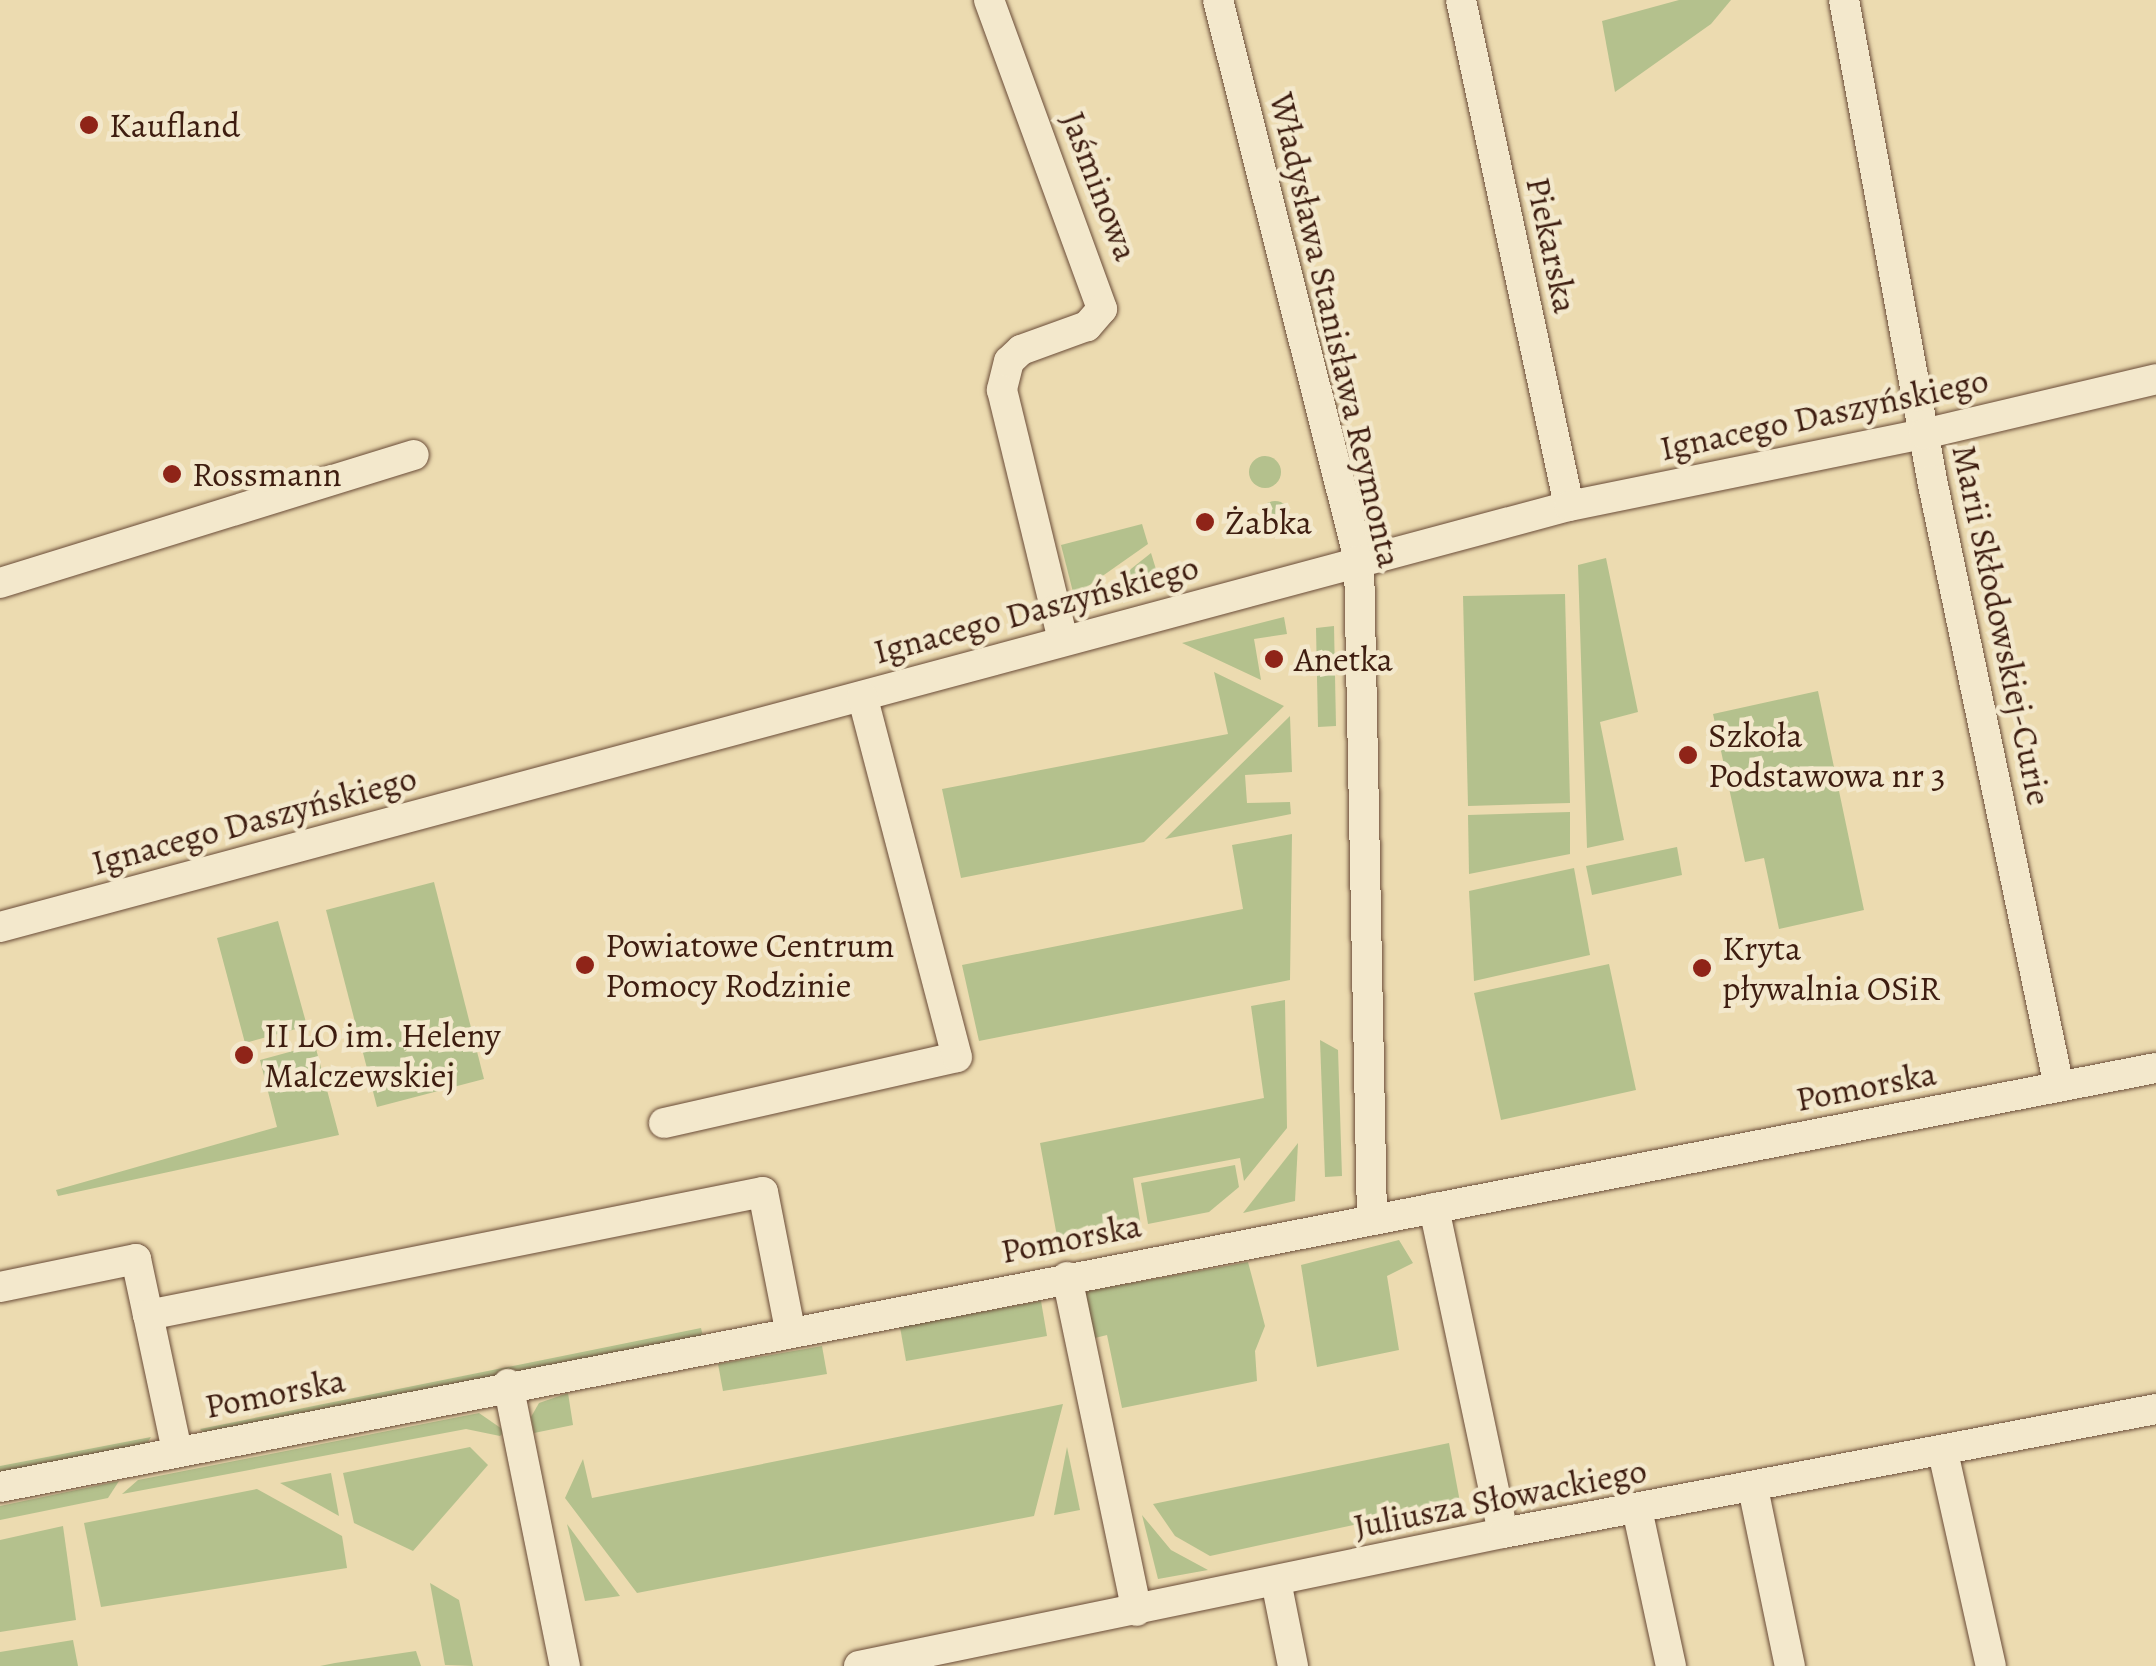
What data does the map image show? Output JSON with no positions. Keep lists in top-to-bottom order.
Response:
{
  "streets": {
    "street": [
      "Jaśminowa",
      "Piekarska",
      "Władysława Stanisława Reymonta",
      "Ignacego Daszyńskiego",
      "Marii Skłodowskiej-Curie",
      "Pomorska",
      "Juliusza Słowackiego"
    ]
  },
  "crossings": [
    ["Jaśminowa", "Ignacego Daszyńskiego"],
    ["Piekarska", "Ignacego Daszyńskiego"],
    ["Władysława Stanisława Reymonta", "Ignacego Daszyńskiego"],
    ["Władysława Stanisława Reymonta", "Pomorska"],
    ["Ignacego Daszyńskiego", "Marii Skłodowskiej-Curie"],
    ["Marii Skłodowskiej-Curie", "Pomorska"]
  ],
  "places": [
    "Kaufland",
    "Rossmann",
    "Żabka",
    "Anetka",
    "Szkoła Podstawowa nr 3",
    "Powiatowe Centrum Pomocy Rodzinie",
    "Kryta pływalnia OSiR",
    "II LO im. Heleny Malczewskiej"
  ]
}
